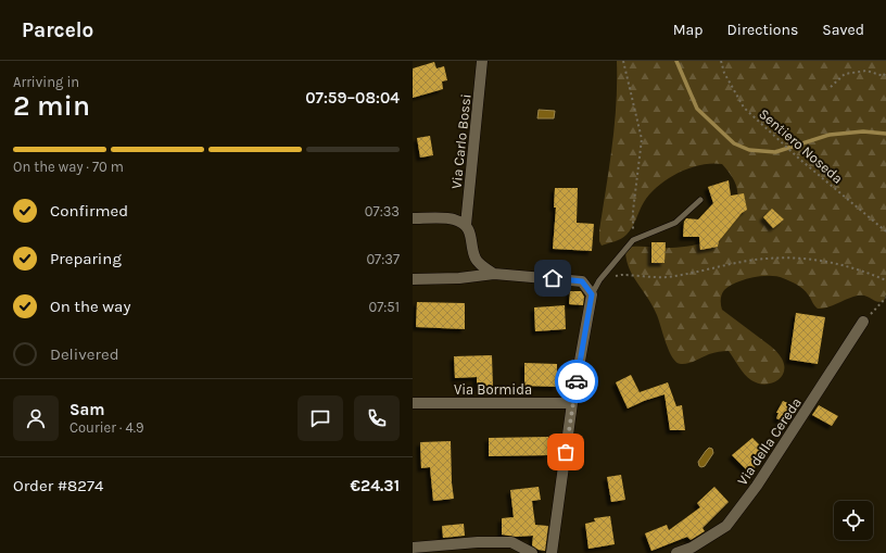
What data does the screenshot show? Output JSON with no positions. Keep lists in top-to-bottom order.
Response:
{
  "streets": {
    "street": ["Via Carlo Bossi", "Via Bormida", "Via della Cereda"],
    "path": ["Sentiero Noseda"]
  },
  "page": {
    "header": "Parcelo",
    "nav": ["Map", "Directions", "Saved"],
    "heading": ["2 min", "Arriving in", "07:59–08:04"],
    "panel": [
      "Sam",
      "Courier · 4.9",
      "Order #8274",
      "€24.31"
    ],
    "bar": "On the way · 70 m",
    "list": [
      ["Confirmed", "07:33"],
      ["Preparing", "07:37"],
      ["On the way", "07:51"],
      "Delivered"
    ]
  }
}
